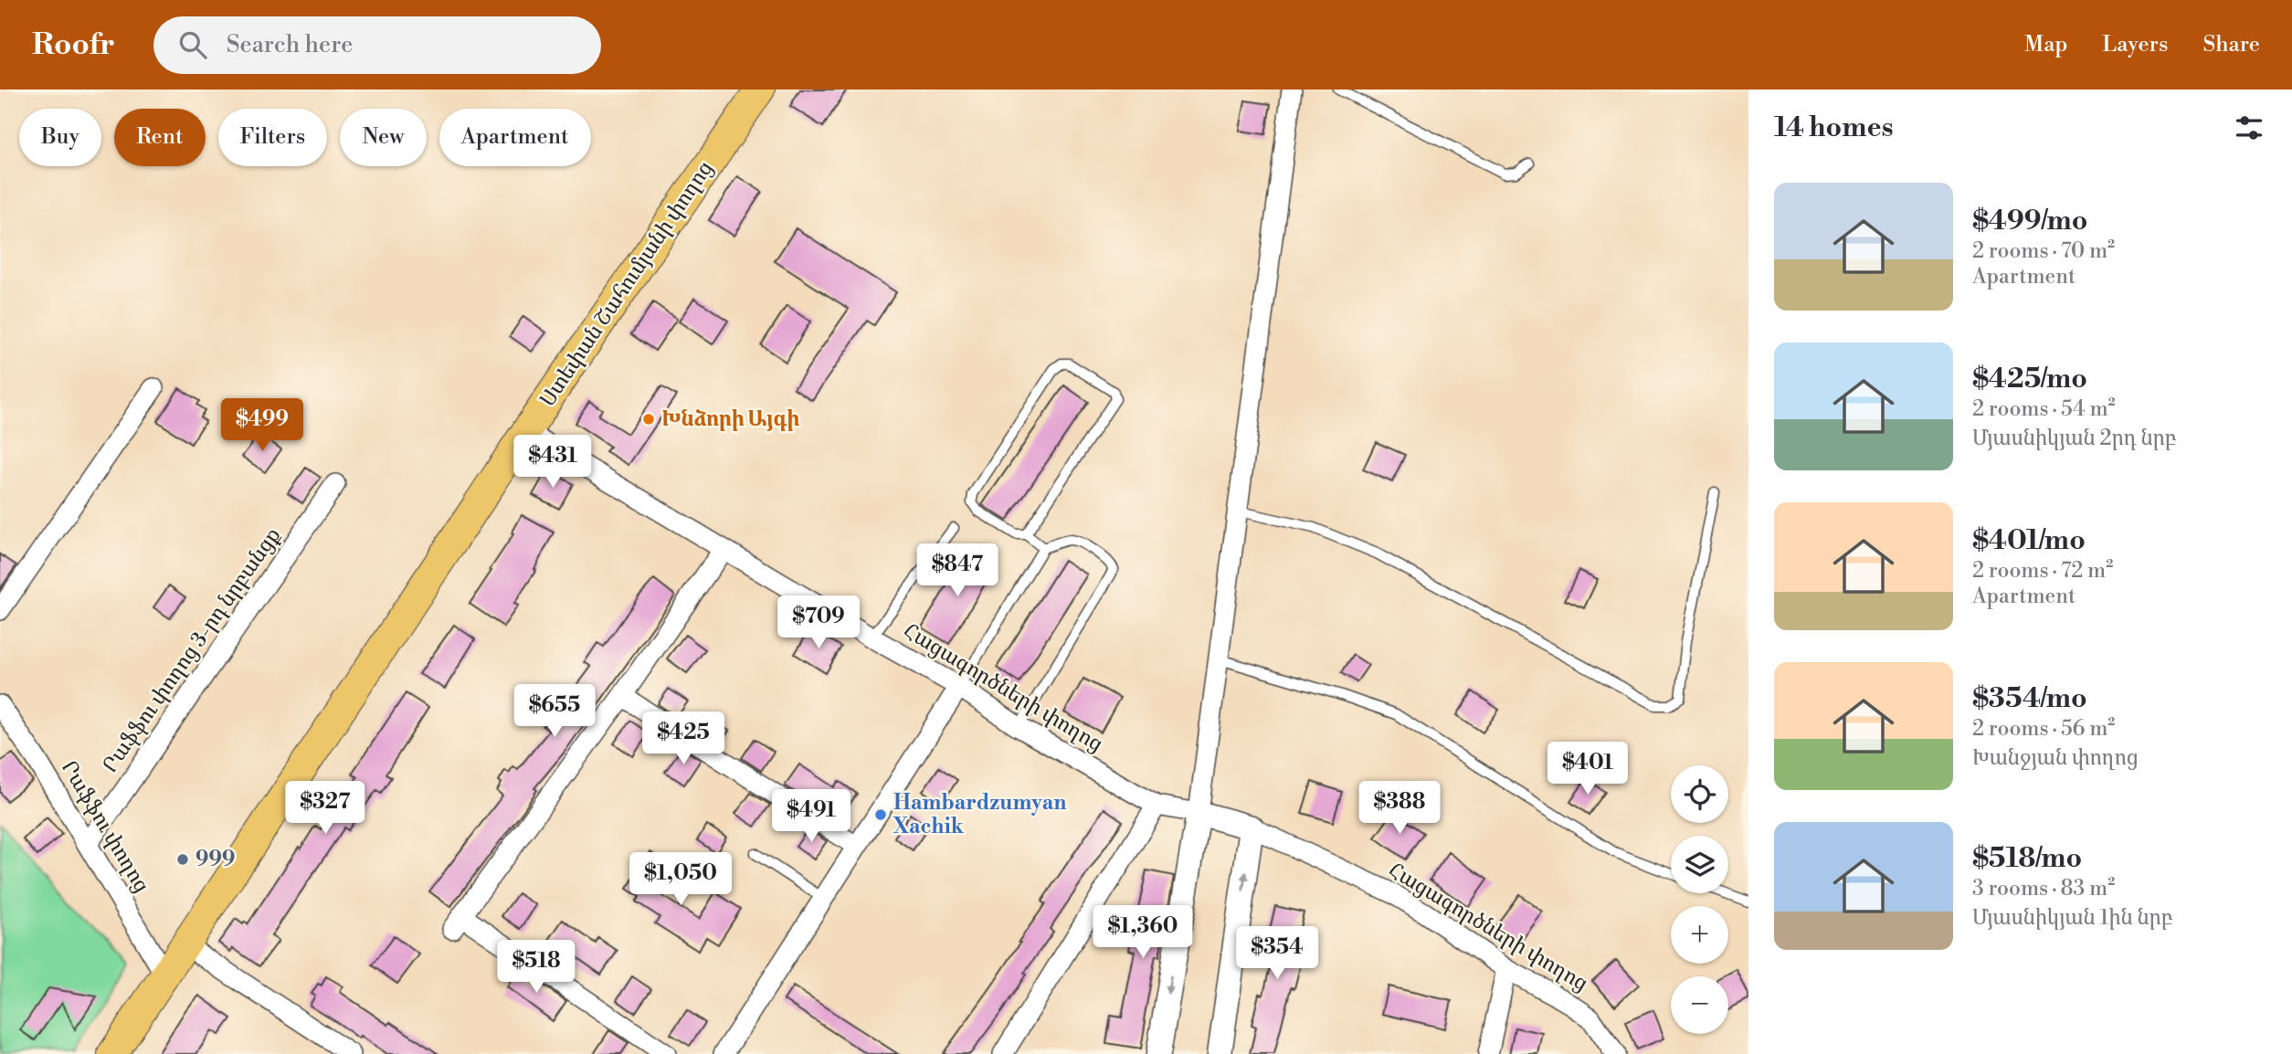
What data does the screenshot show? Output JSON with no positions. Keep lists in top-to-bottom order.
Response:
{
  "streets": {
    "main road": ["Ստեփան Շահումյանի փողոց"],
    "street": ["Րաֆֆու փողոց 3-րդ նրբանցք", "Հացագործների փողոց", "Րաֆֆու փողոց"]
  },
  "crossings": [
    ["Ստեփան Շահումյանի փողոց", "Հացագործների փողոց"],
    ["Ստեփան Շահումյանի փողոց", "Րաֆֆու փողոց"],
    ["Րաֆֆու փողոց 3-րդ նրբանցք", "Րաֆֆու փողոց"]
  ],
  "places": ["Խնձորի Այգի", "Hambardzumyan Xachik", "999"],
  "page": {
    "header": "Roofr",
    "search": "Search here",
    "nav": ["Map", "Layers", "Share"],
    "heading": "14 homes",
    "chip": [
      "Buy",
      "Rent",
      "Filters",
      "New",
      "Apartment"
    ],
    "list": [
      {
        "name": "$499/mo",
        "note": "2 rooms · 70 m² · Apartment"
      },
      {
        "name": "$425/mo",
        "note": "2 rooms · 54 m² · Մյասնիկյան 2րդ նրբ"
      },
      {
        "name": "$401/mo",
        "note": "2 rooms · 72 m² · Apartment"
      },
      {
        "name": "$354/mo",
        "note": "2 rooms · 56 m² · Խանջյան փողոց"
      },
      {
        "name": "$518/mo",
        "note": "3 rooms · 83 m² · Մյասնիկյան 1ին նրբ"
      }
    ],
    "price": [
      "$499",
      "$431",
      "$847",
      "$709",
      "$655",
      "$425",
      "$401",
      "$327",
      "$388",
      "$491",
      "$1,050",
      "$1,360",
      "$354",
      "$518"
    ],
    "map_buttons": ["+", "−"]
  }
}
